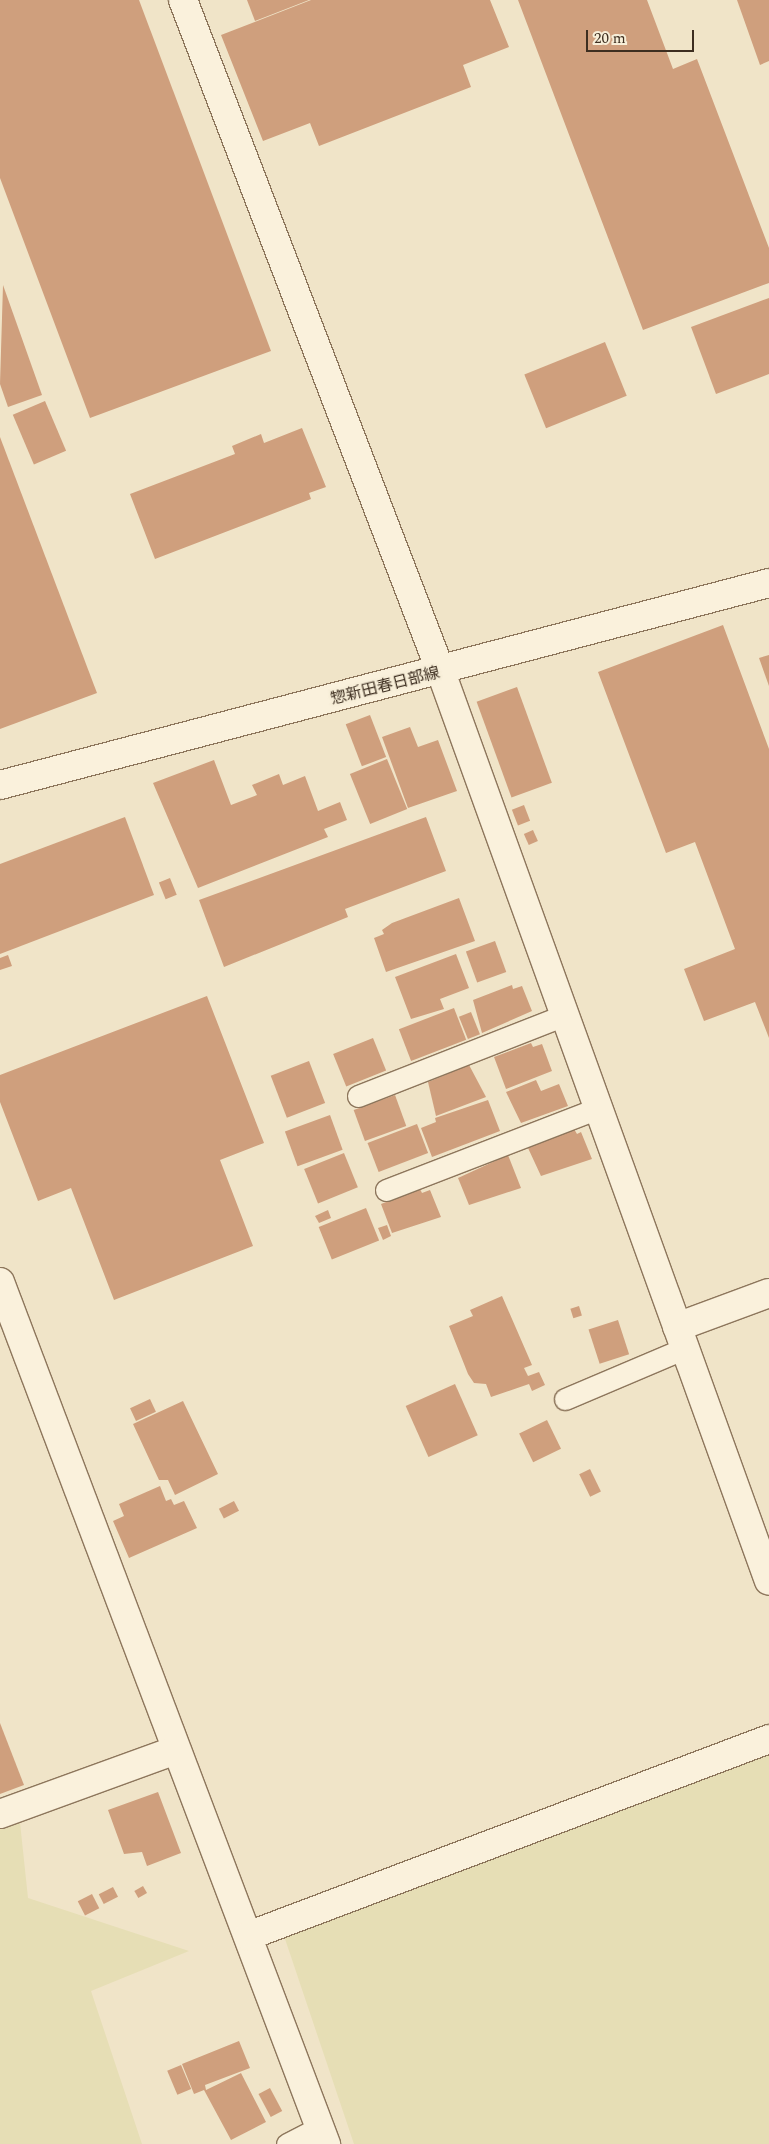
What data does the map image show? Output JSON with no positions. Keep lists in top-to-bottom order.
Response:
{
  "streets": {
    "street": ["惣新田春日部線"]
  },
  "scale_bar": "20 m"
}
